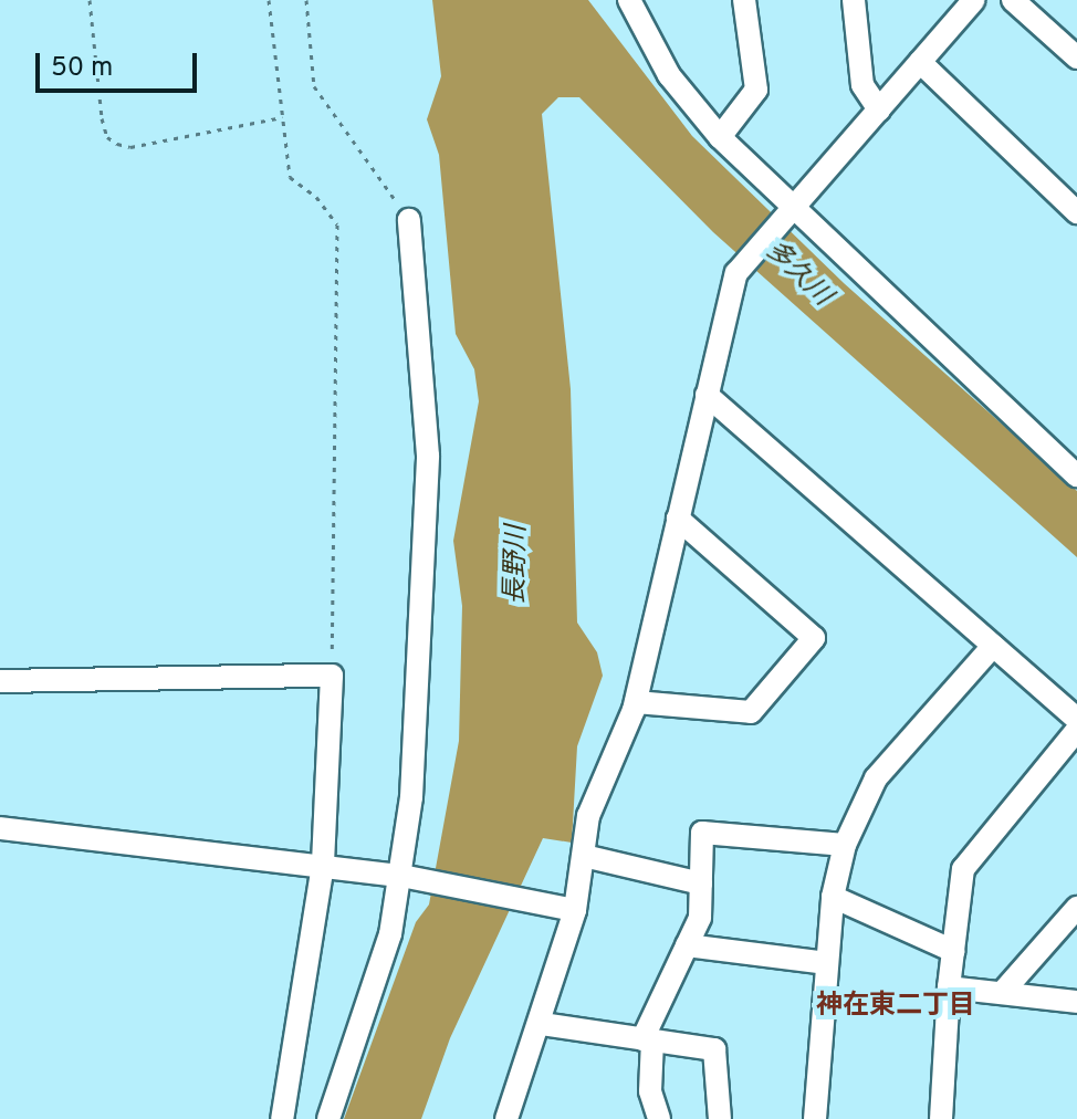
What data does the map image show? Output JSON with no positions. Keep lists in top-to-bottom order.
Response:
{
  "districts": ["神在東二丁目"],
  "water": ["多久川", "長野川"],
  "scale_bar": "50 m"
}
